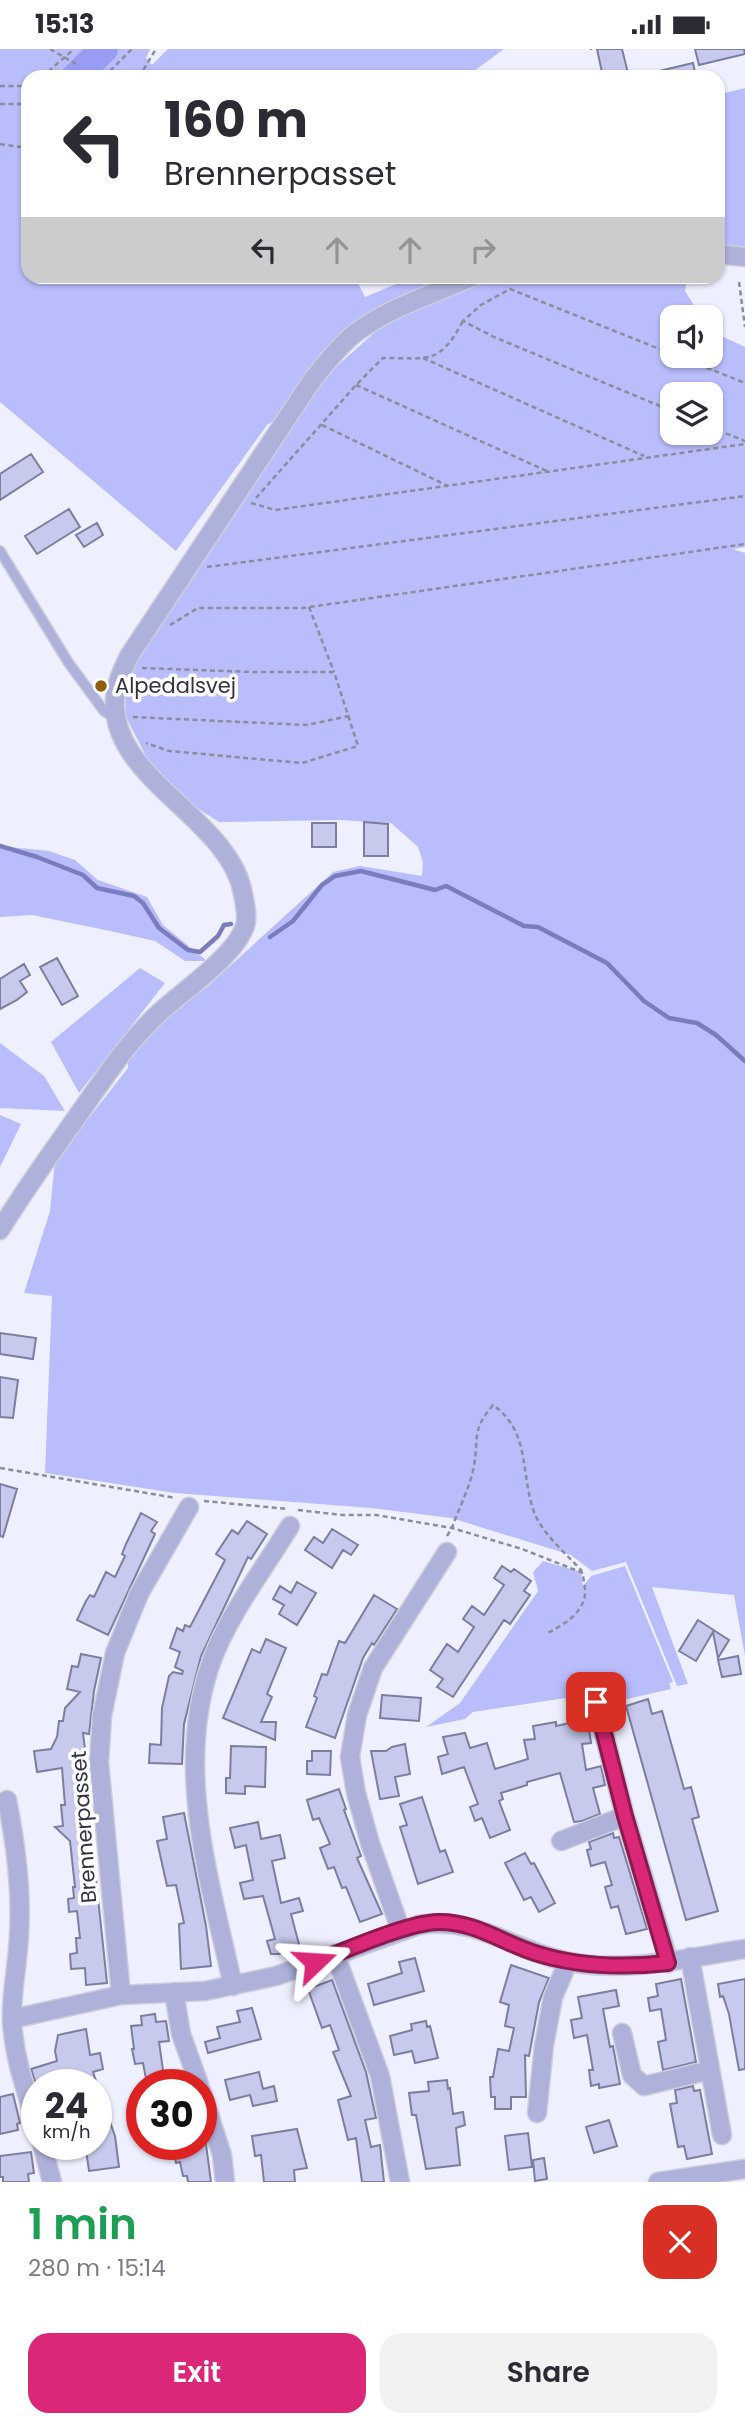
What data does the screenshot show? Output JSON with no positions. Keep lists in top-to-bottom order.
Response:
{
  "streets": {
    "street": ["Brennerpasset"]
  },
  "places": ["Alpedalsvej"],
  "page": {
    "status": "15:13",
    "turn": ["160 m", "Brennerpasset"],
    "speed": "24 km/h",
    "limit": "30",
    "heading": ["1 min", "280 m · 15:14"],
    "buttons": ["Exit", "Share"]
  }
}
